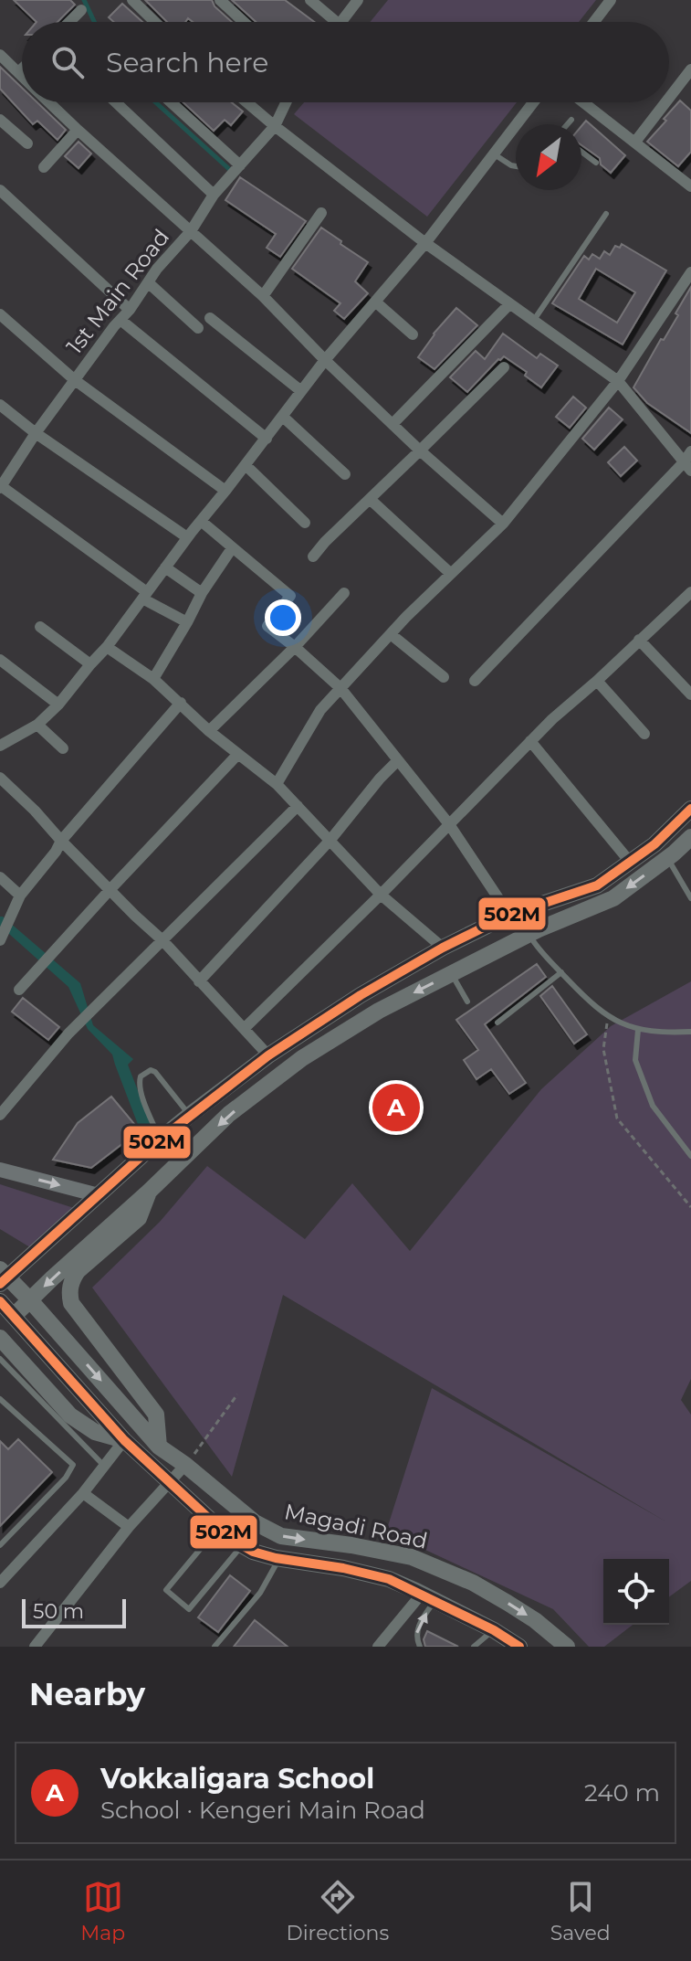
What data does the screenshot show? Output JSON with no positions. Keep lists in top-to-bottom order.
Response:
{
  "streets": {
    "main road": ["Magadi Road"],
    "street": ["1st Main Road"]
  },
  "lines": ["transit line 502M"],
  "scale_bar": "50 m",
  "north": "bottom left",
  "page": {
    "search": "Search here",
    "pins": "A",
    "scale": "50 m",
    "heading": "Nearby",
    "list": [
      {
        "mark": "A",
        "name": "Vokkaligara School",
        "note": "School · Kengeri Main Road",
        "value": "240 m"
      }
    ],
    "nav": ["Map", "Directions", "Saved"]
  }
}
